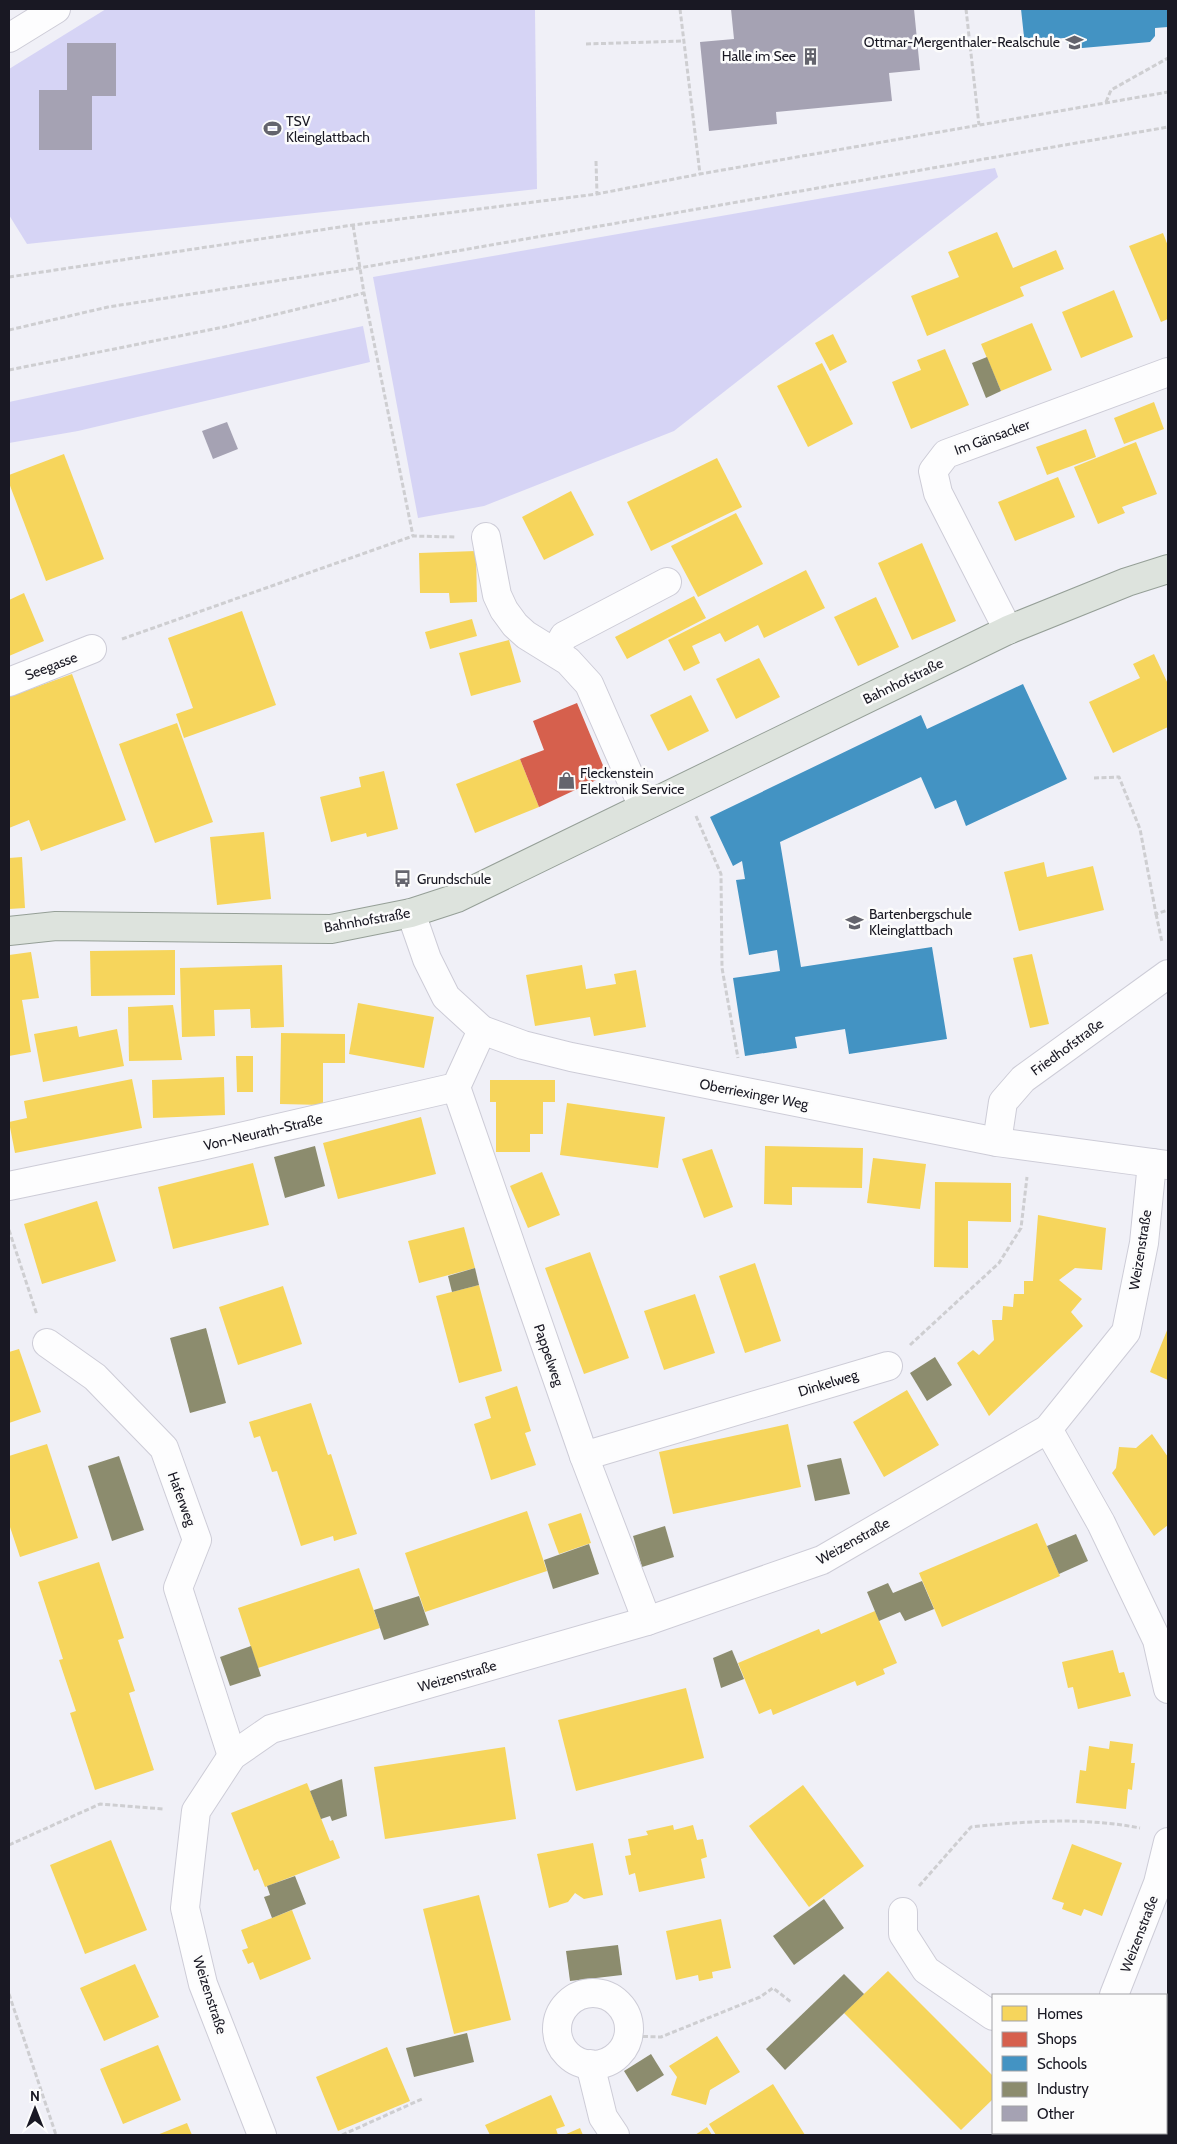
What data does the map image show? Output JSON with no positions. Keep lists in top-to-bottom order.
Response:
{
  "streets": {
    "main road": ["Bahnhofstraße"],
    "street": [
      "Im Gänsacker",
      "Seegasse",
      "Friedhofstraße",
      "Oberriexinger Weg",
      "Von-Neurath-Straße",
      "Weizenstraße",
      "Pappelweg",
      "Dinkelweg",
      "Haferweg"
    ]
  },
  "crossings": [
    ["Im Gänsacker", "Bahnhofstraße"],
    ["Bahnhofstraße", "Oberriexinger Weg"],
    ["Friedhofstraße", "Oberriexinger Weg"],
    ["Oberriexinger Weg", "Weizenstraße"],
    ["Von-Neurath-Straße", "Pappelweg"],
    ["Weizenstraße", "Pappelweg"],
    ["Weizenstraße", "Haferweg"],
    ["Pappelweg", "Dinkelweg"]
  ],
  "places": {
    "school or university": ["Ottmar-Mergenthaler-Realschule", "Bartenbergschule Kleinglattbach"],
    "building": ["Halle im See"],
    "sports": ["TSV Kleinglattbach"],
    "shop": ["Fleckenstein Elektronik Service"],
    "bus stop": ["Grundschule"]
  },
  "legend": [
    "Homes",
    "Shops",
    "Schools",
    "Industry",
    "Other"
  ],
  "north": "top"
}
